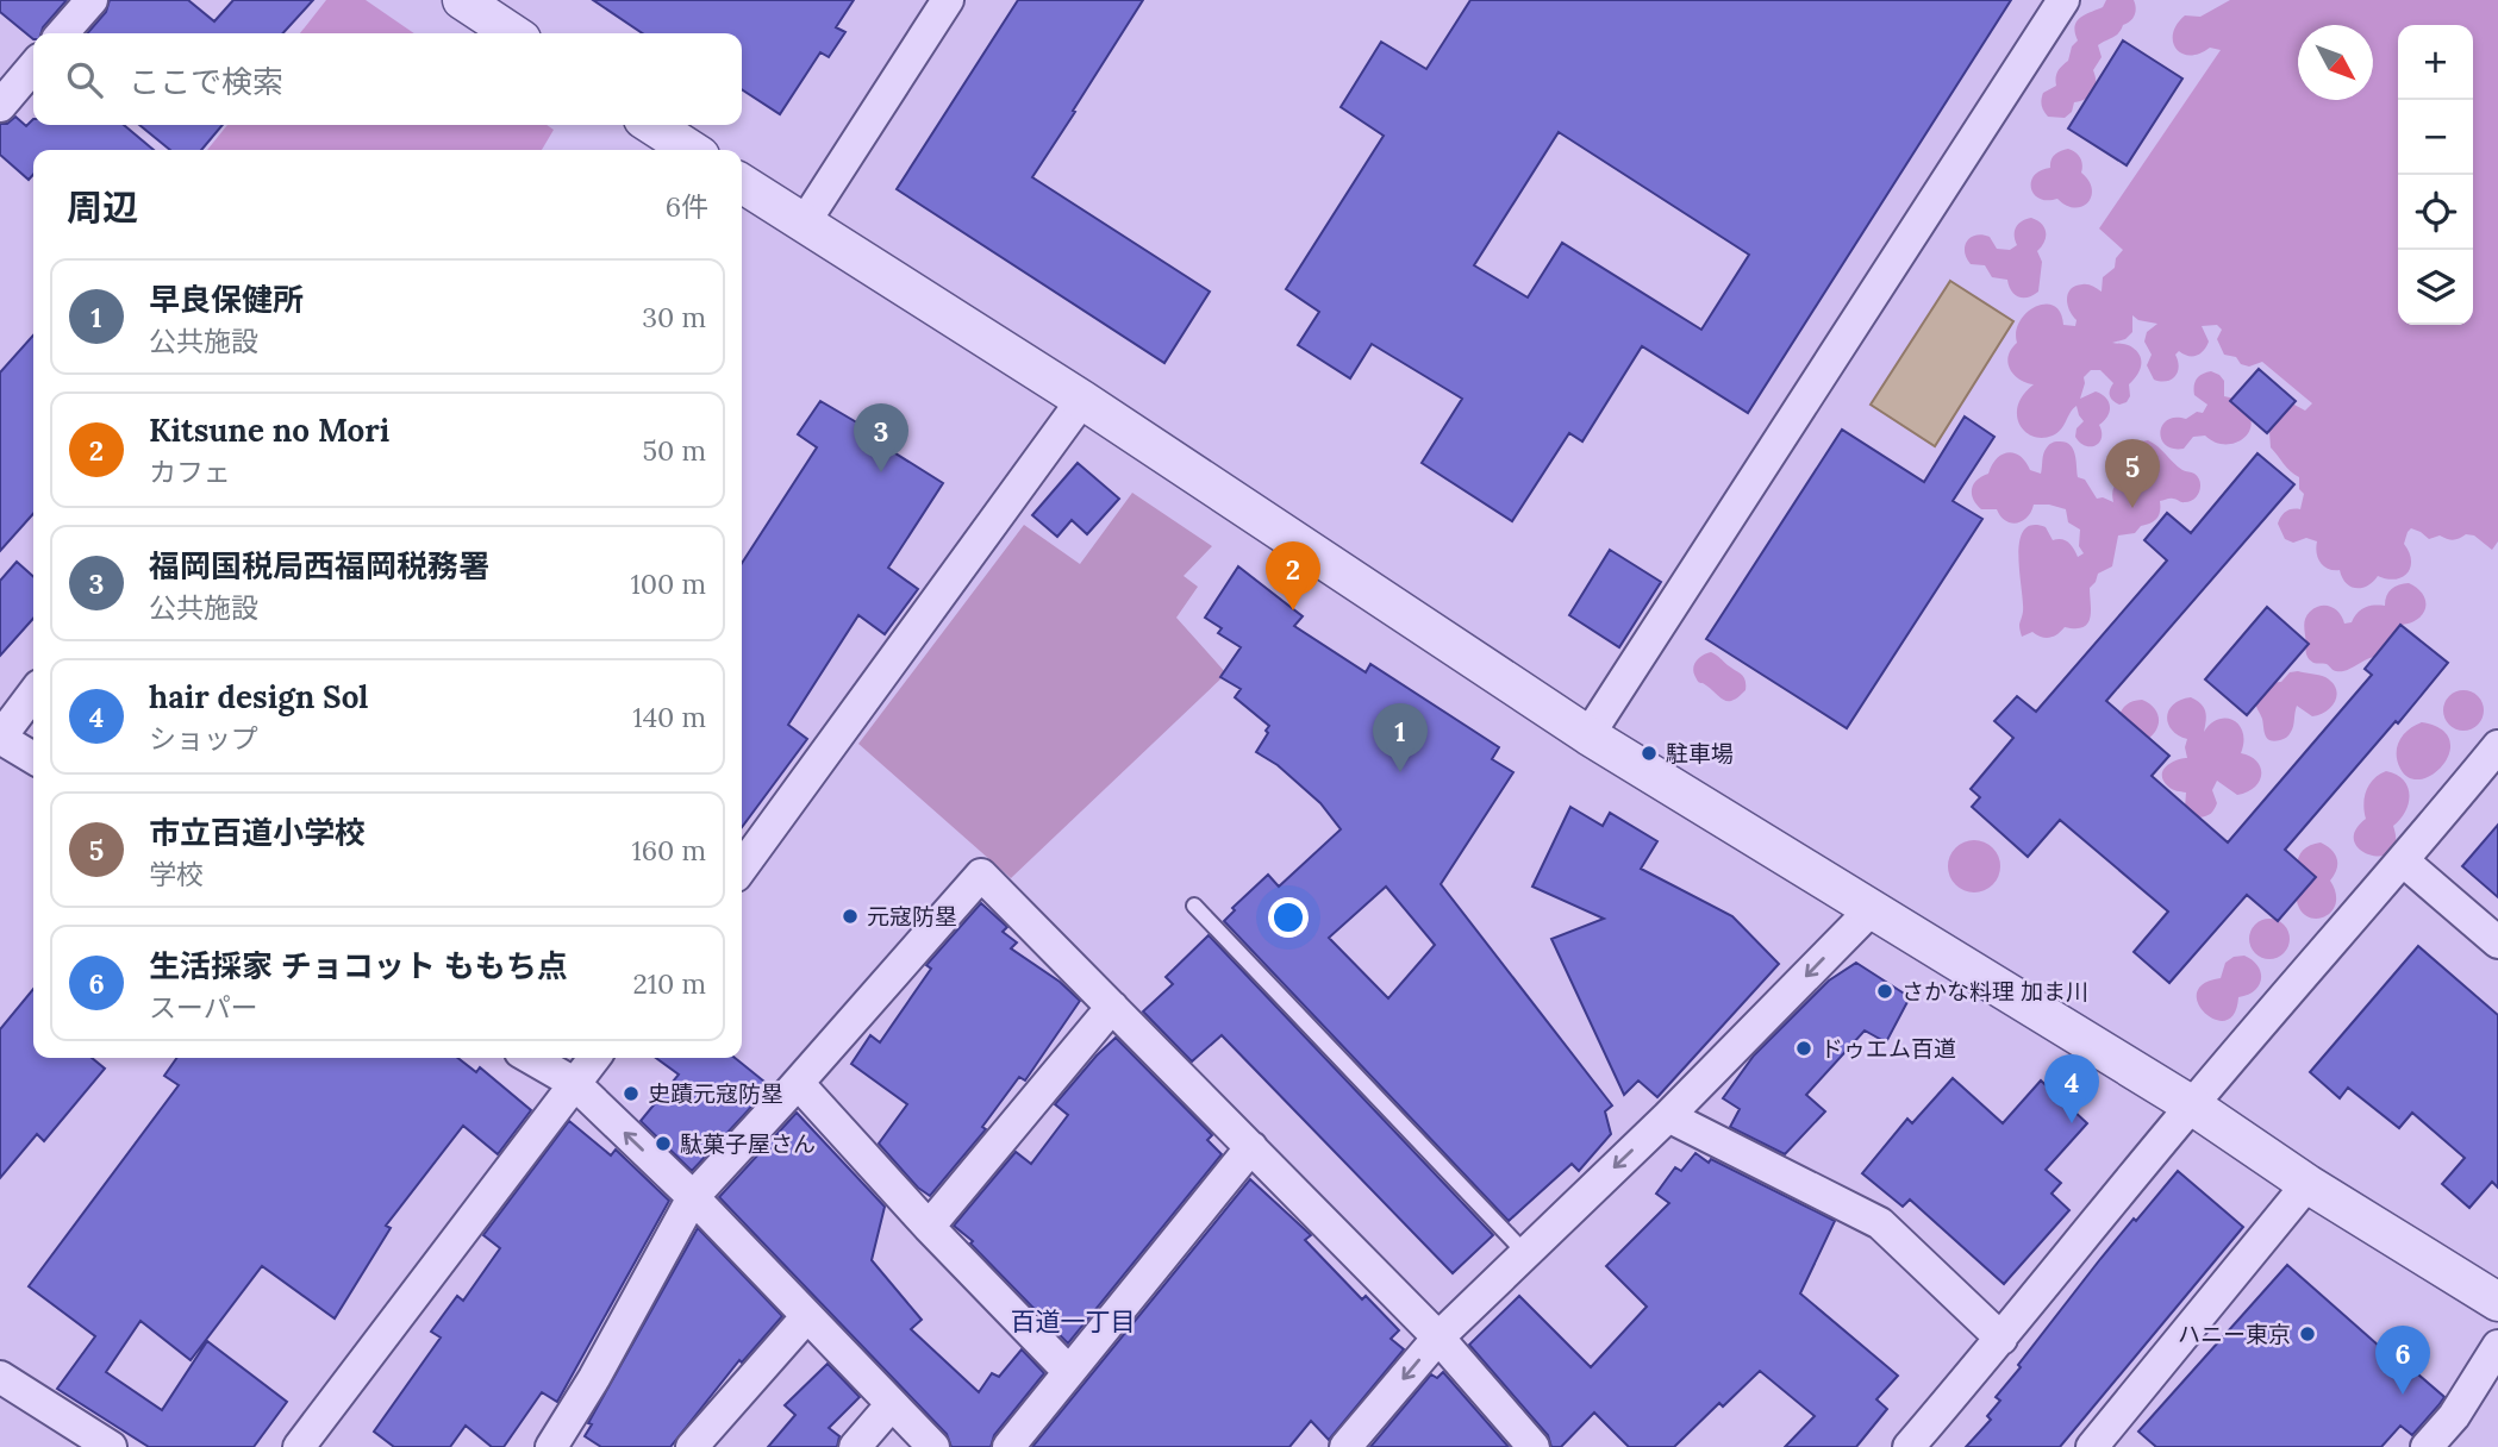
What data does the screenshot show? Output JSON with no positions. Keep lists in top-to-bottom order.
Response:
{
  "districts": ["百道一丁目"],
  "places": [
    "駐車場",
    "元寇防塁",
    "さかな料理 加ま川",
    "ドゥエム百道",
    "史蹟元寇防塁",
    "駄菓子屋さん",
    "ハニー東京"
  ],
  "north": "bottom right",
  "page": {
    "map_buttons": ["+", "−"],
    "search": "ここで検索",
    "heading": ["周辺", "6件"],
    "list": [
      {
        "mark": "1",
        "name": "早良保健所",
        "note": "公共施設",
        "value": "30 m"
      },
      {
        "mark": "2",
        "name": "Kitsune no Mori",
        "note": "カフェ",
        "value": "50 m"
      },
      {
        "mark": "3",
        "name": "福岡国税局西福岡税務署",
        "note": "公共施設",
        "value": "100 m"
      },
      {
        "mark": "4",
        "name": "hair design Sol",
        "note": "ショップ",
        "value": "140 m"
      },
      {
        "mark": "5",
        "name": "市立百道小学校",
        "note": "学校",
        "value": "160 m"
      },
      {
        "mark": "6",
        "name": "生活採家 チョコット ももち点",
        "note": "スーパー",
        "value": "210 m"
      }
    ],
    "pins": [
      "3",
      "5",
      "2",
      "1",
      "4",
      "6"
    ]
  }
}
